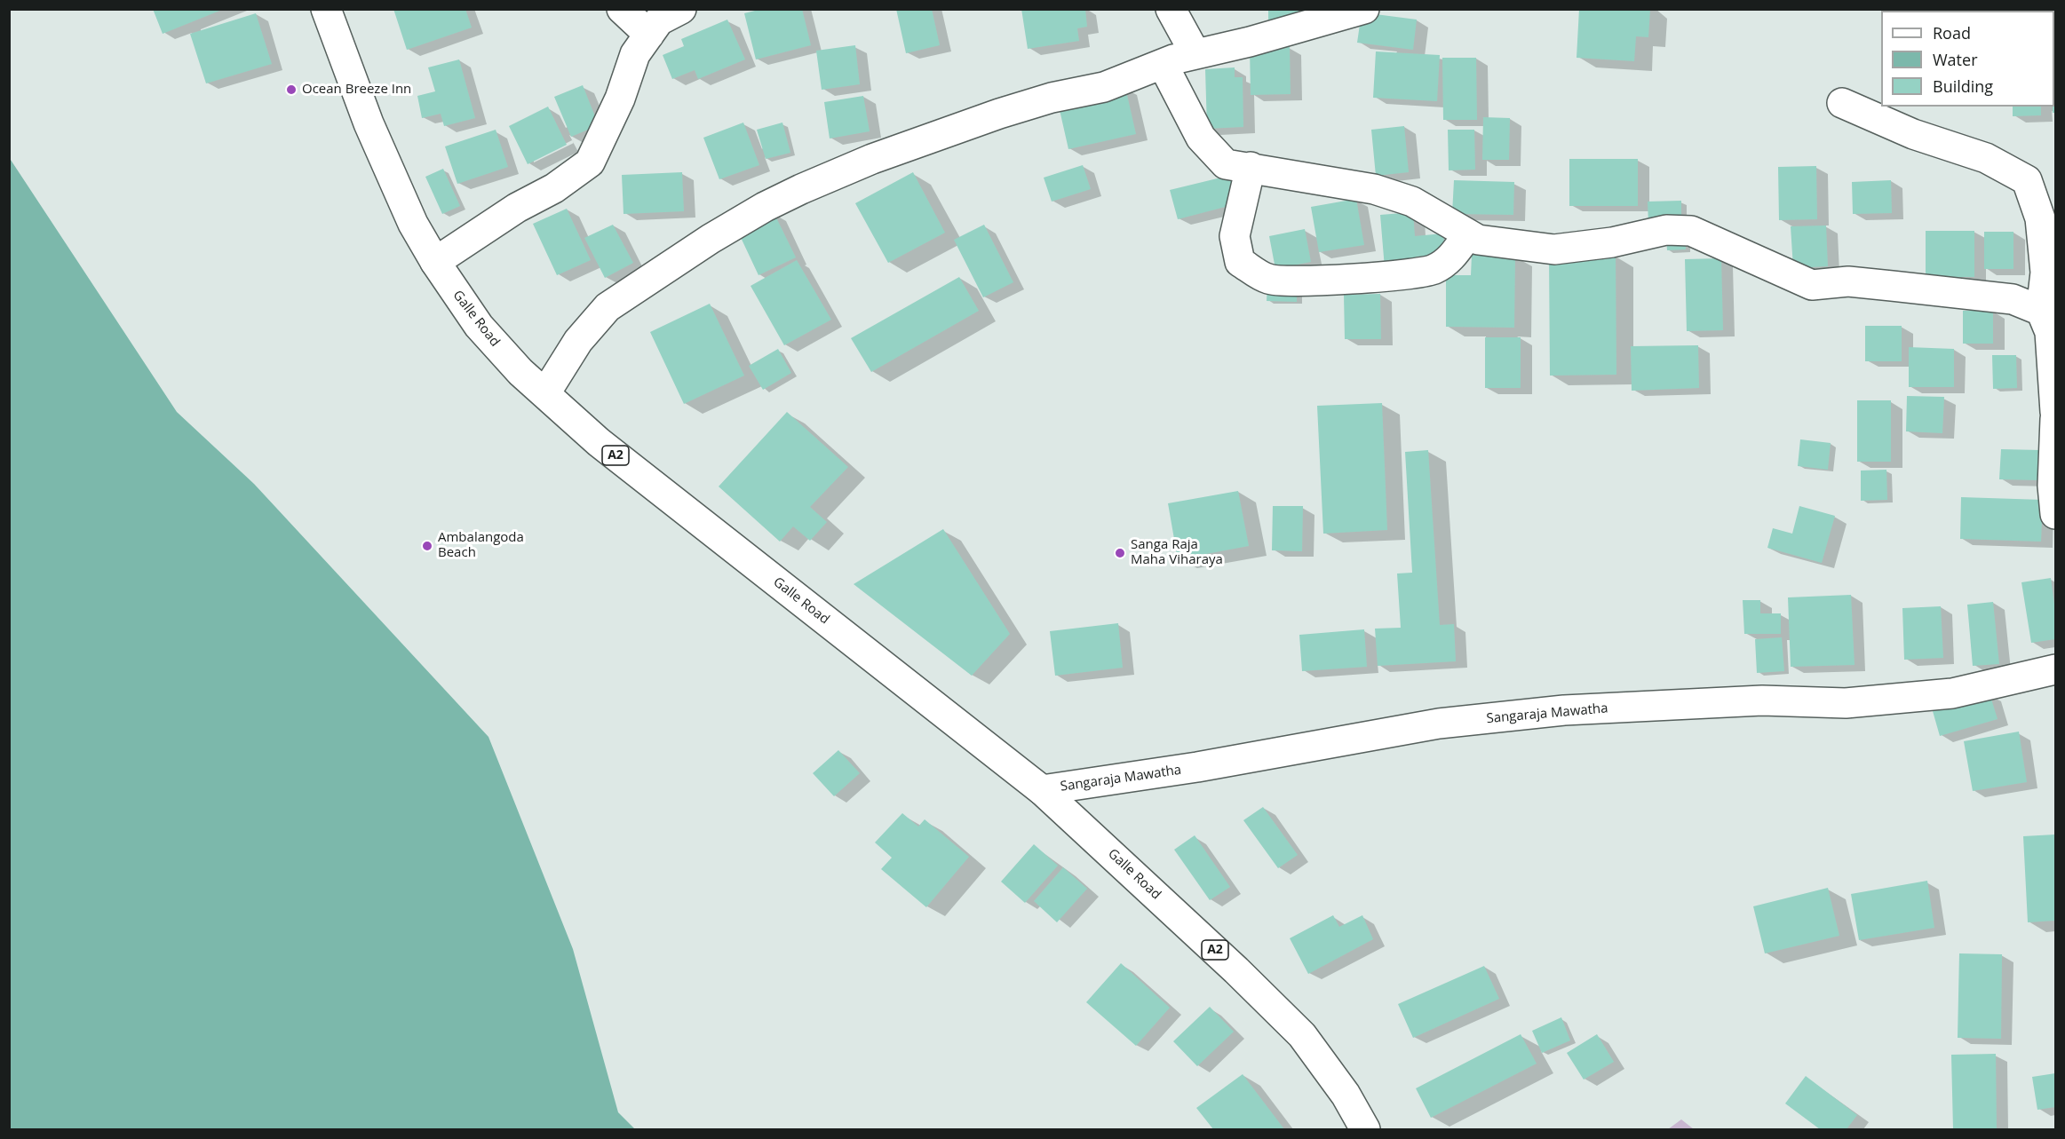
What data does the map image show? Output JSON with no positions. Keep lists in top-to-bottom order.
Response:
{
  "streets": {
    "main road": ["Galle Road", "A2", "Sangaraja Mawatha"]
  },
  "crossings": [
    ["Galle Road", "Sangaraja Mawatha"]
  ],
  "places": ["Ocean Breeze Inn", "Ambalangoda Beach", "Sanga Raja Maha Viharaya"],
  "legend": ["Road", "Water", "Building"]
}
